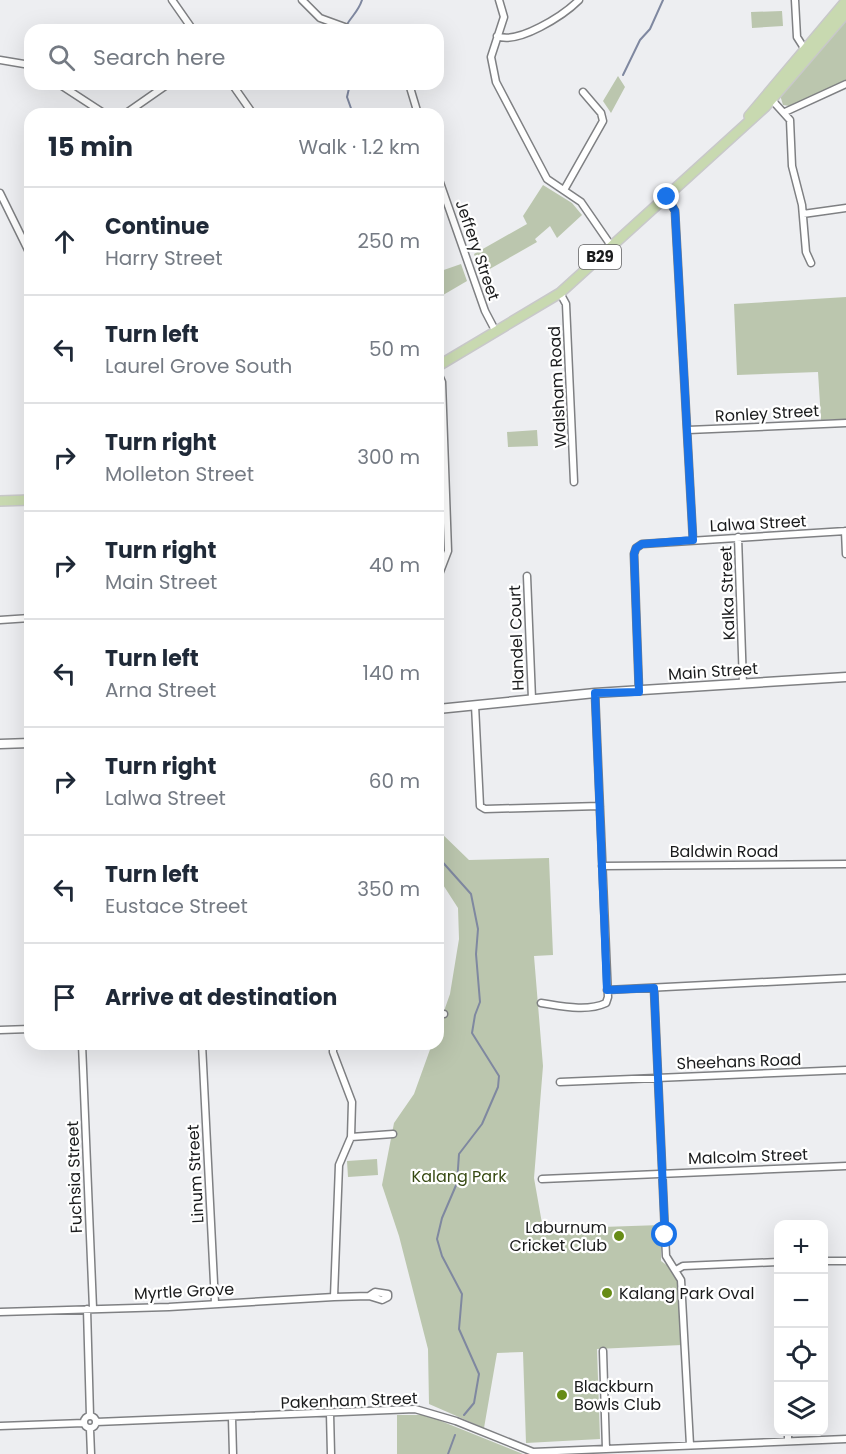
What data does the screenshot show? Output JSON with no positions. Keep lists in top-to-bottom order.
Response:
{
  "streets": {
    "main road": ["B29"],
    "street": [
      "Jeffery Street",
      "Walsham Road",
      "Ronley Street",
      "Lalwa Street",
      "Kalka Street",
      "Handel Court",
      "Main Street",
      "Baldwin Road",
      "Sheehans Road",
      "Malcolm Street",
      "Linum Street",
      "Fuchsia Street",
      "Myrtle Grove",
      "Pakenham Street"
    ]
  },
  "crossings": [
    ["Jeffery Street", "B29"],
    ["B29", "Walsham Road"],
    ["Lalwa Street", "Kalka Street"],
    ["Lalwa Street", "Main Street"],
    ["Kalka Street", "Main Street"],
    ["Handel Court", "Main Street"],
    ["Linum Street", "Myrtle Grove"],
    ["Fuchsia Street", "Myrtle Grove"]
  ],
  "parks": ["Kalang Park"],
  "places": ["Laburnum Cricket Club", "Kalang Park Oval", "Blackburn Bowls Club"],
  "page": {
    "search": "Search here",
    "heading": ["15 min", "Walk · 1.2 km"],
    "list": [
      ["Continue", "Harry Street", "250 m"],
      ["Turn left", "Laurel Grove South", "50 m"],
      ["Turn right", "Molleton Street", "300 m"],
      ["Turn right", "Main Street", "40 m"],
      ["Turn left", "Arna Street", "140 m"],
      ["Turn right", "Lalwa Street", "60 m"],
      ["Turn left", "Eustace Street", "350 m"],
      "Arrive at destination"
    ],
    "map_buttons": ["+", "−"]
  }
}
